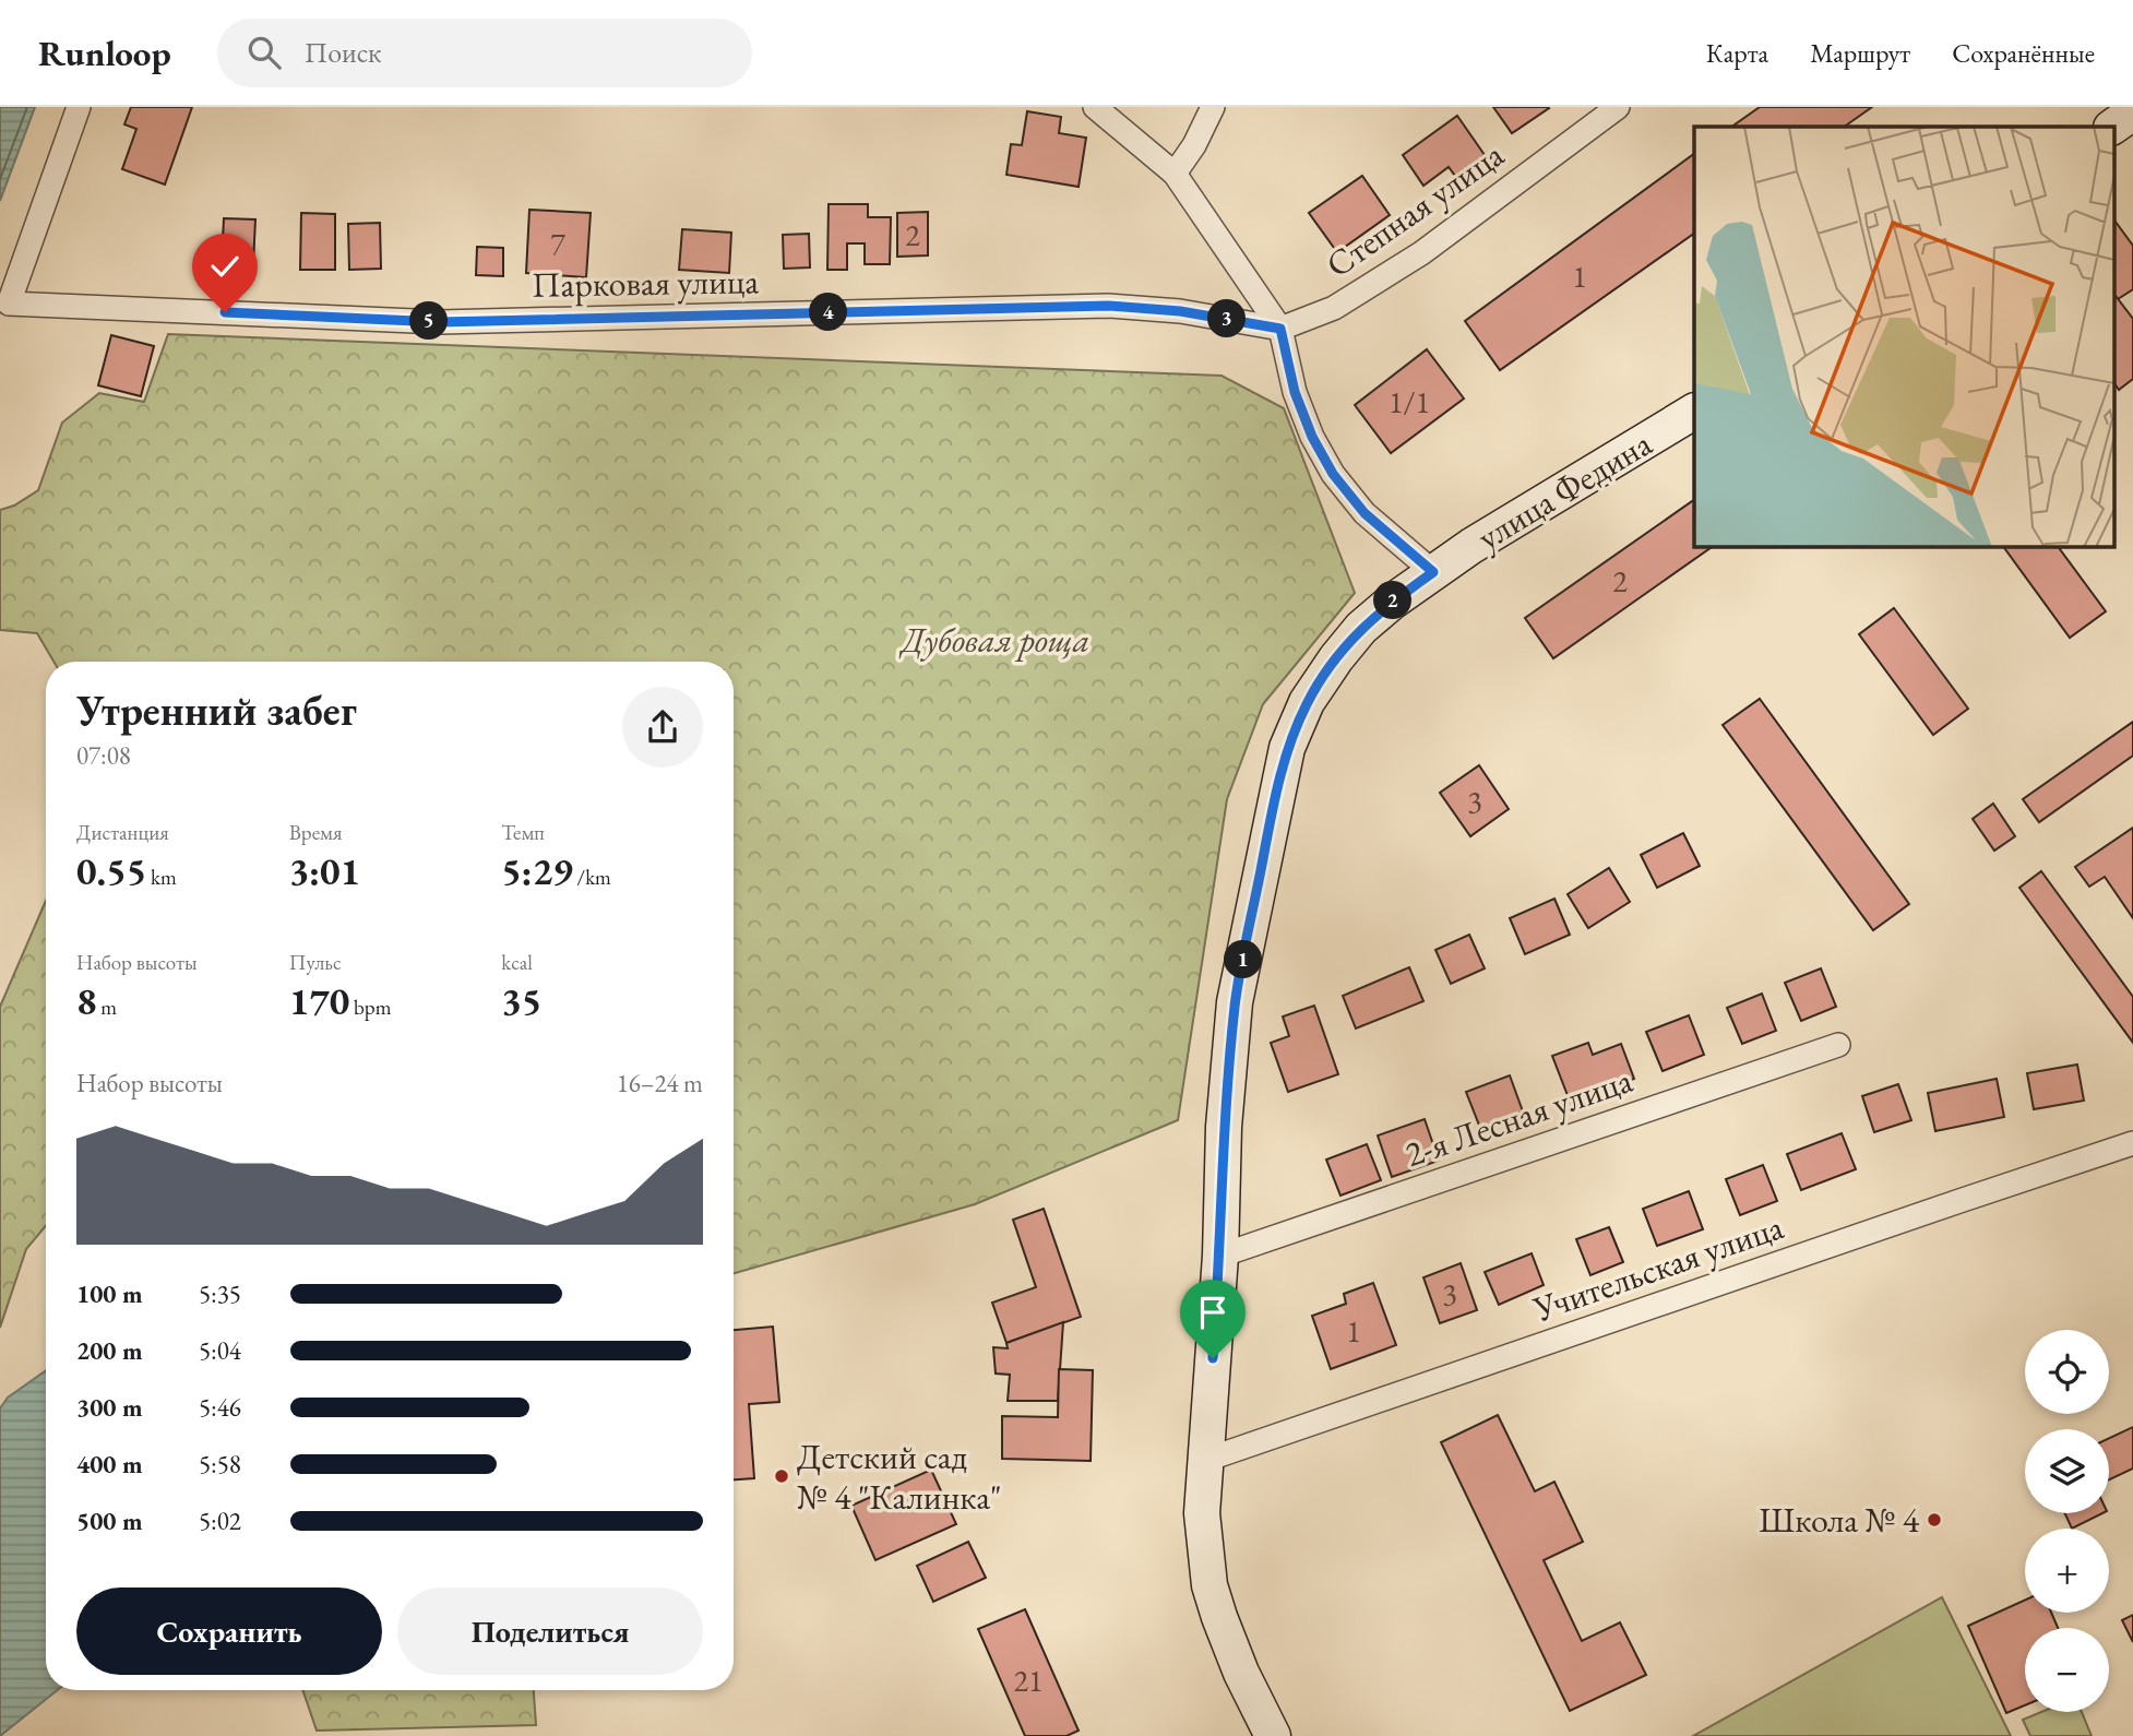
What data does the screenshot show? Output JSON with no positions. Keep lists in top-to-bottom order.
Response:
{
  "streets": {
    "main road": ["улица Федина"],
    "street": [
      "Степная улица",
      "Парковая улица",
      "2-я Лесная улица",
      "Учительская улица"
    ]
  },
  "crossings": [
    ["Степная улица", "Парковая улица"],
    ["улица Федина", "2-я Лесная улица"],
    ["улица Федина", "Учительская улица"]
  ],
  "parks": ["Дубовая роща"],
  "places": ["Детский сад № 4 \"Калинка\"", "Школа № 4"],
  "house_numbers": [
    "2",
    "7",
    "1",
    "1/1",
    "2",
    "3",
    "3",
    "1",
    "21"
  ],
  "page": {
    "header": "Runloop",
    "search": "Поиск",
    "nav": ["Карта", "Маршрут", "Сохранённые"],
    "pins": [
      "4",
      "3",
      "5",
      "2",
      "1"
    ],
    "heading": ["Утренний забег", "07:08"],
    "stats": [
      ["Дистанция", "0.55 km"],
      ["Время", "3:01"],
      ["Темп", "5:29 /km"],
      ["Набор высоты", "8 m"],
      ["Пульс", "170 bpm"],
      ["kcal", "35"]
    ],
    "chart": ["Набор высоты", "16–24 m"],
    "list": [
      {
        "name": "100 m",
        "note": "5:35"
      },
      {
        "name": "200 m",
        "note": "5:04"
      },
      {
        "name": "300 m",
        "note": "5:46"
      },
      {
        "name": "400 m",
        "note": "5:58"
      },
      {
        "name": "500 m",
        "note": "5:02"
      }
    ],
    "map_buttons": ["+", "−"],
    "buttons": ["Сохранить", "Поделиться"]
  }
}
